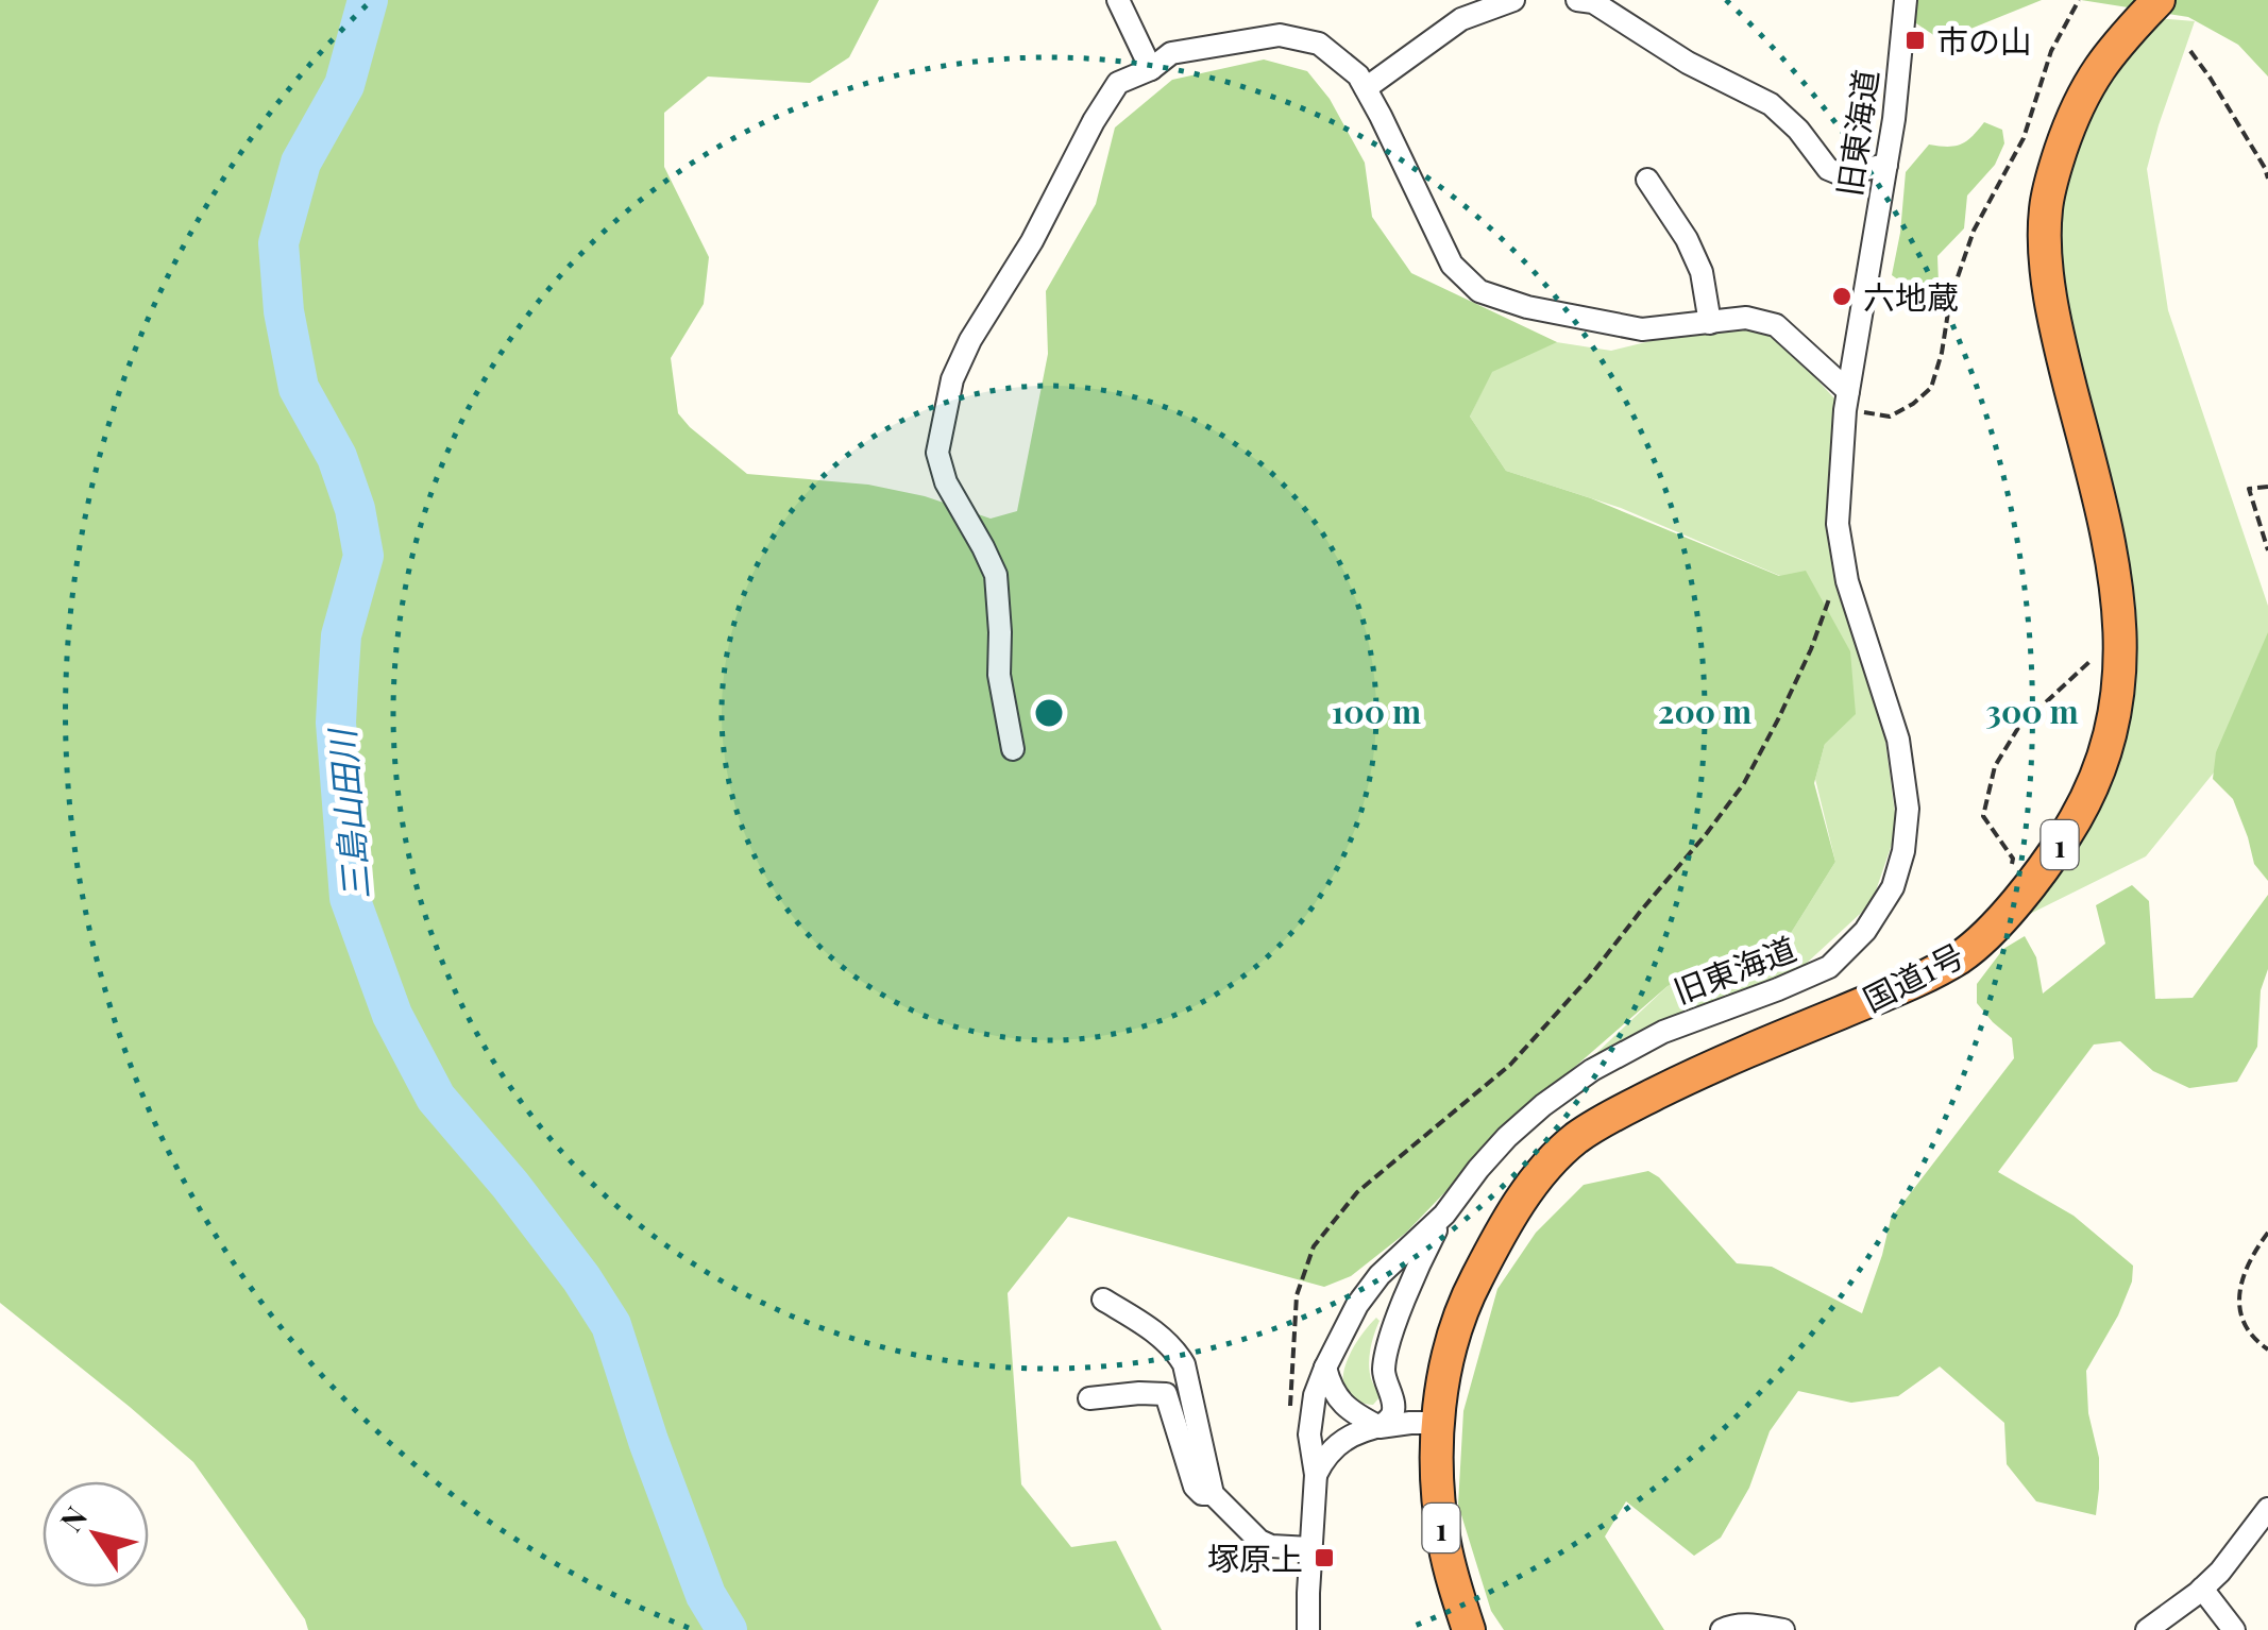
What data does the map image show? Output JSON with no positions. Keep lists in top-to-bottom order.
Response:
{
  "streets": {
    "highway": ["1", "国道1号"],
    "street": ["旧東海道"]
  },
  "water": ["三島山田川"],
  "places": {
    "transit": ["市の山", "塚原上"],
    "other": ["六地蔵"]
  },
  "north": "top left",
  "rings": ["100 m", "200 m", "300 m"]
}
